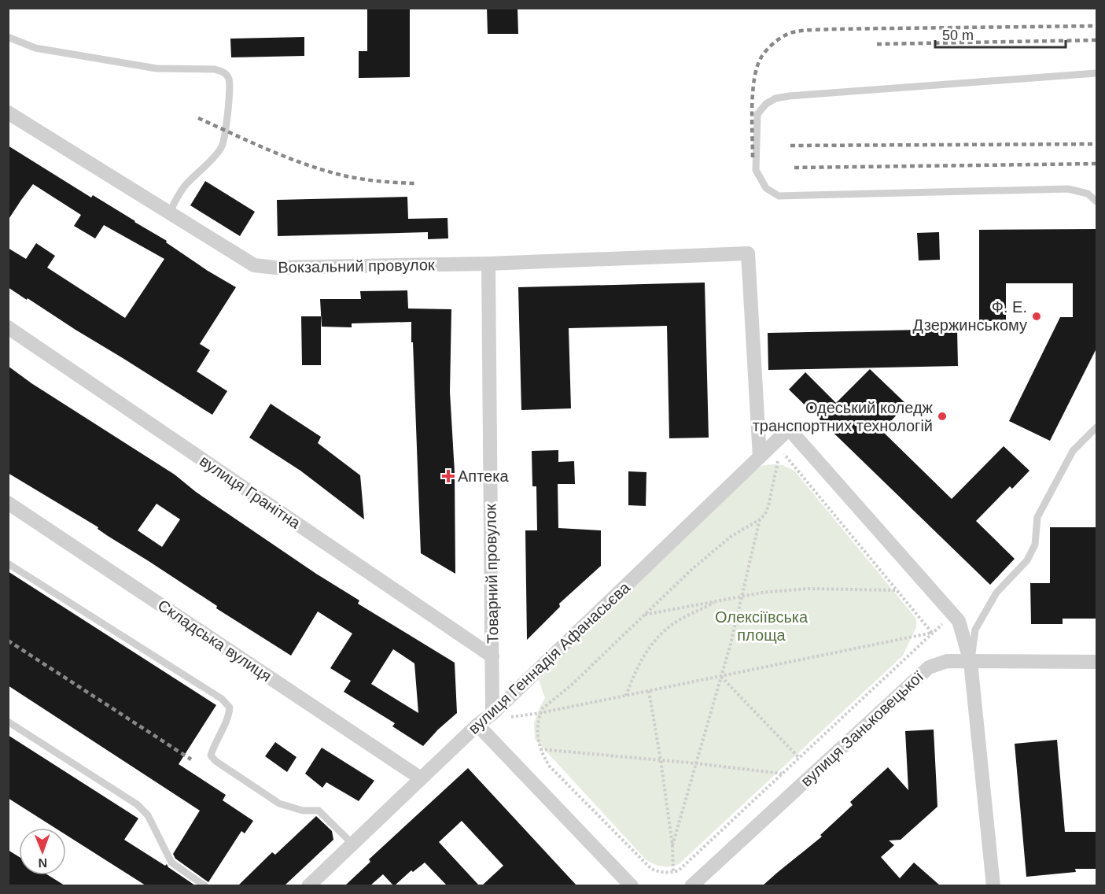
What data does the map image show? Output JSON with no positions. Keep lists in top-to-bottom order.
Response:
{
  "streets": {
    "street": [
      "Вокзальний провулок",
      "вулиця Гранітна",
      "Товарний провулок",
      "Складська вулиця",
      "вулиця Геннадія Афанасьєва",
      "вулиця Заньковецької"
    ]
  },
  "crossings": [
    ["Вокзальний провулок", "Товарний провулок"],
    ["Вокзальний провулок", "вулиця Геннадія Афанасьєва"],
    ["вулиця Гранітна", "Товарний провулок"],
    ["Товарний провулок", "вулиця Геннадія Афанасьєва"],
    ["Складська вулиця", "вулиця Геннадія Афанасьєва"]
  ],
  "parks": ["Олексіївська площа"],
  "places": {
    "other": ["Ф. Е. Дзержинському", "Одеський коледж транспортних технологій"],
    "health": ["Аптека"]
  },
  "scale_bar": "50 m",
  "north": "bottom"
}
